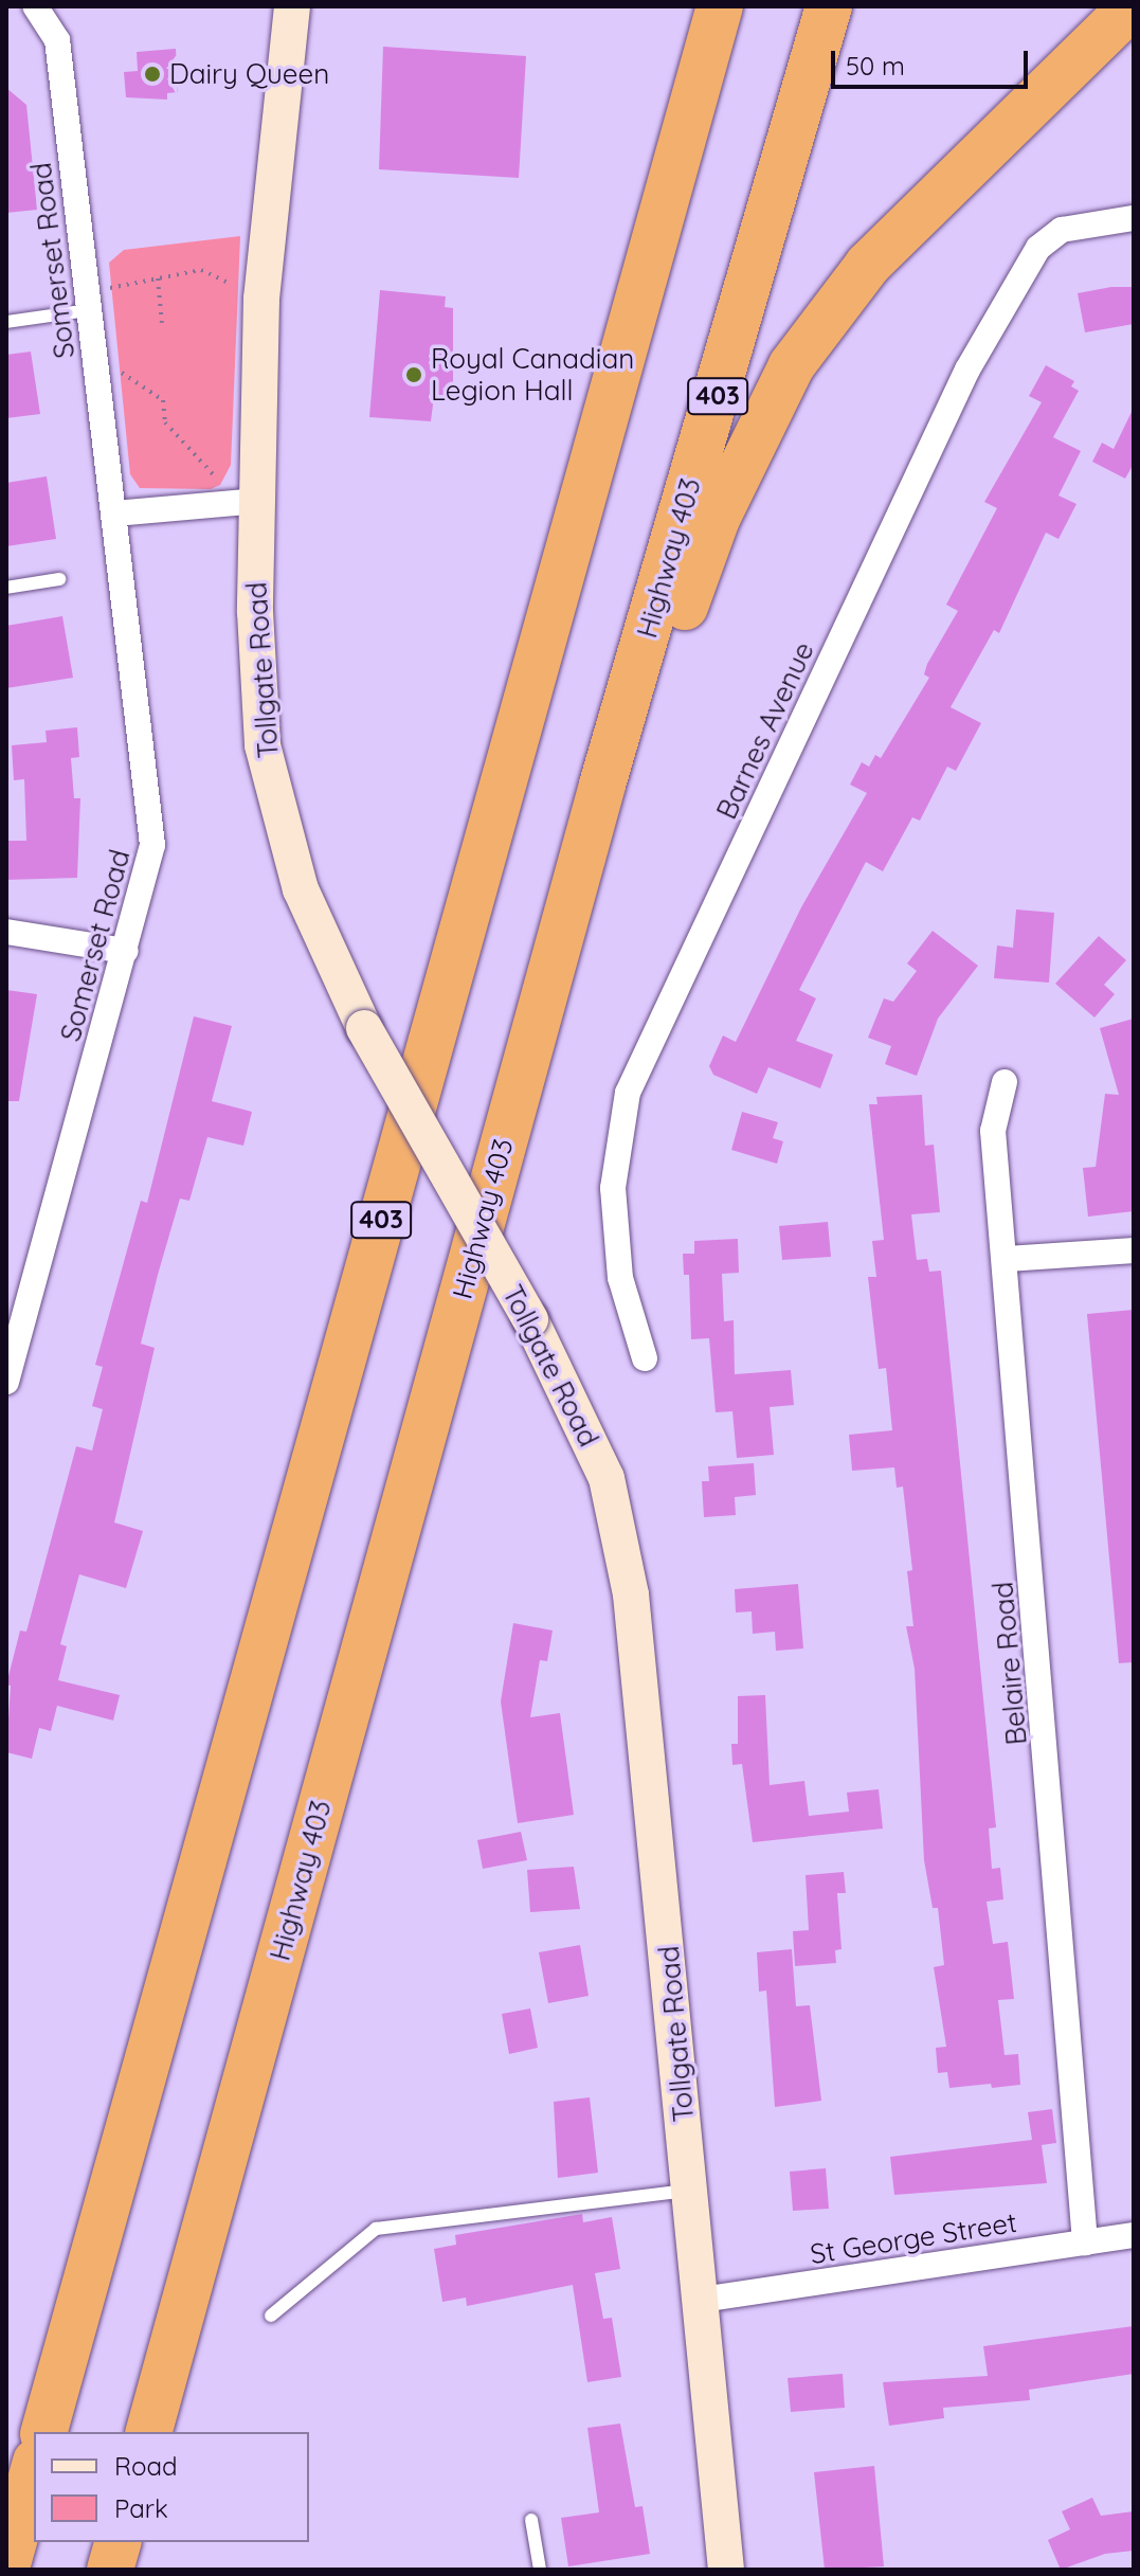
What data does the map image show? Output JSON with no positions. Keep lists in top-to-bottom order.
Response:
{
  "streets": {
    "highway": ["403", "Highway 403"],
    "main road": ["Tollgate Road"],
    "street": [
      "Somerset Road",
      "Barnes Avenue",
      "Belaire Road",
      "St George Street"
    ]
  },
  "crossings": [
    ["Tollgate Road", "St George Street"],
    ["Belaire Road", "St George Street"]
  ],
  "places": ["Dairy Queen", "Royal Canadian Legion Hall"],
  "legend": ["Road", "Park"],
  "scale_bar": "50 m"
}
